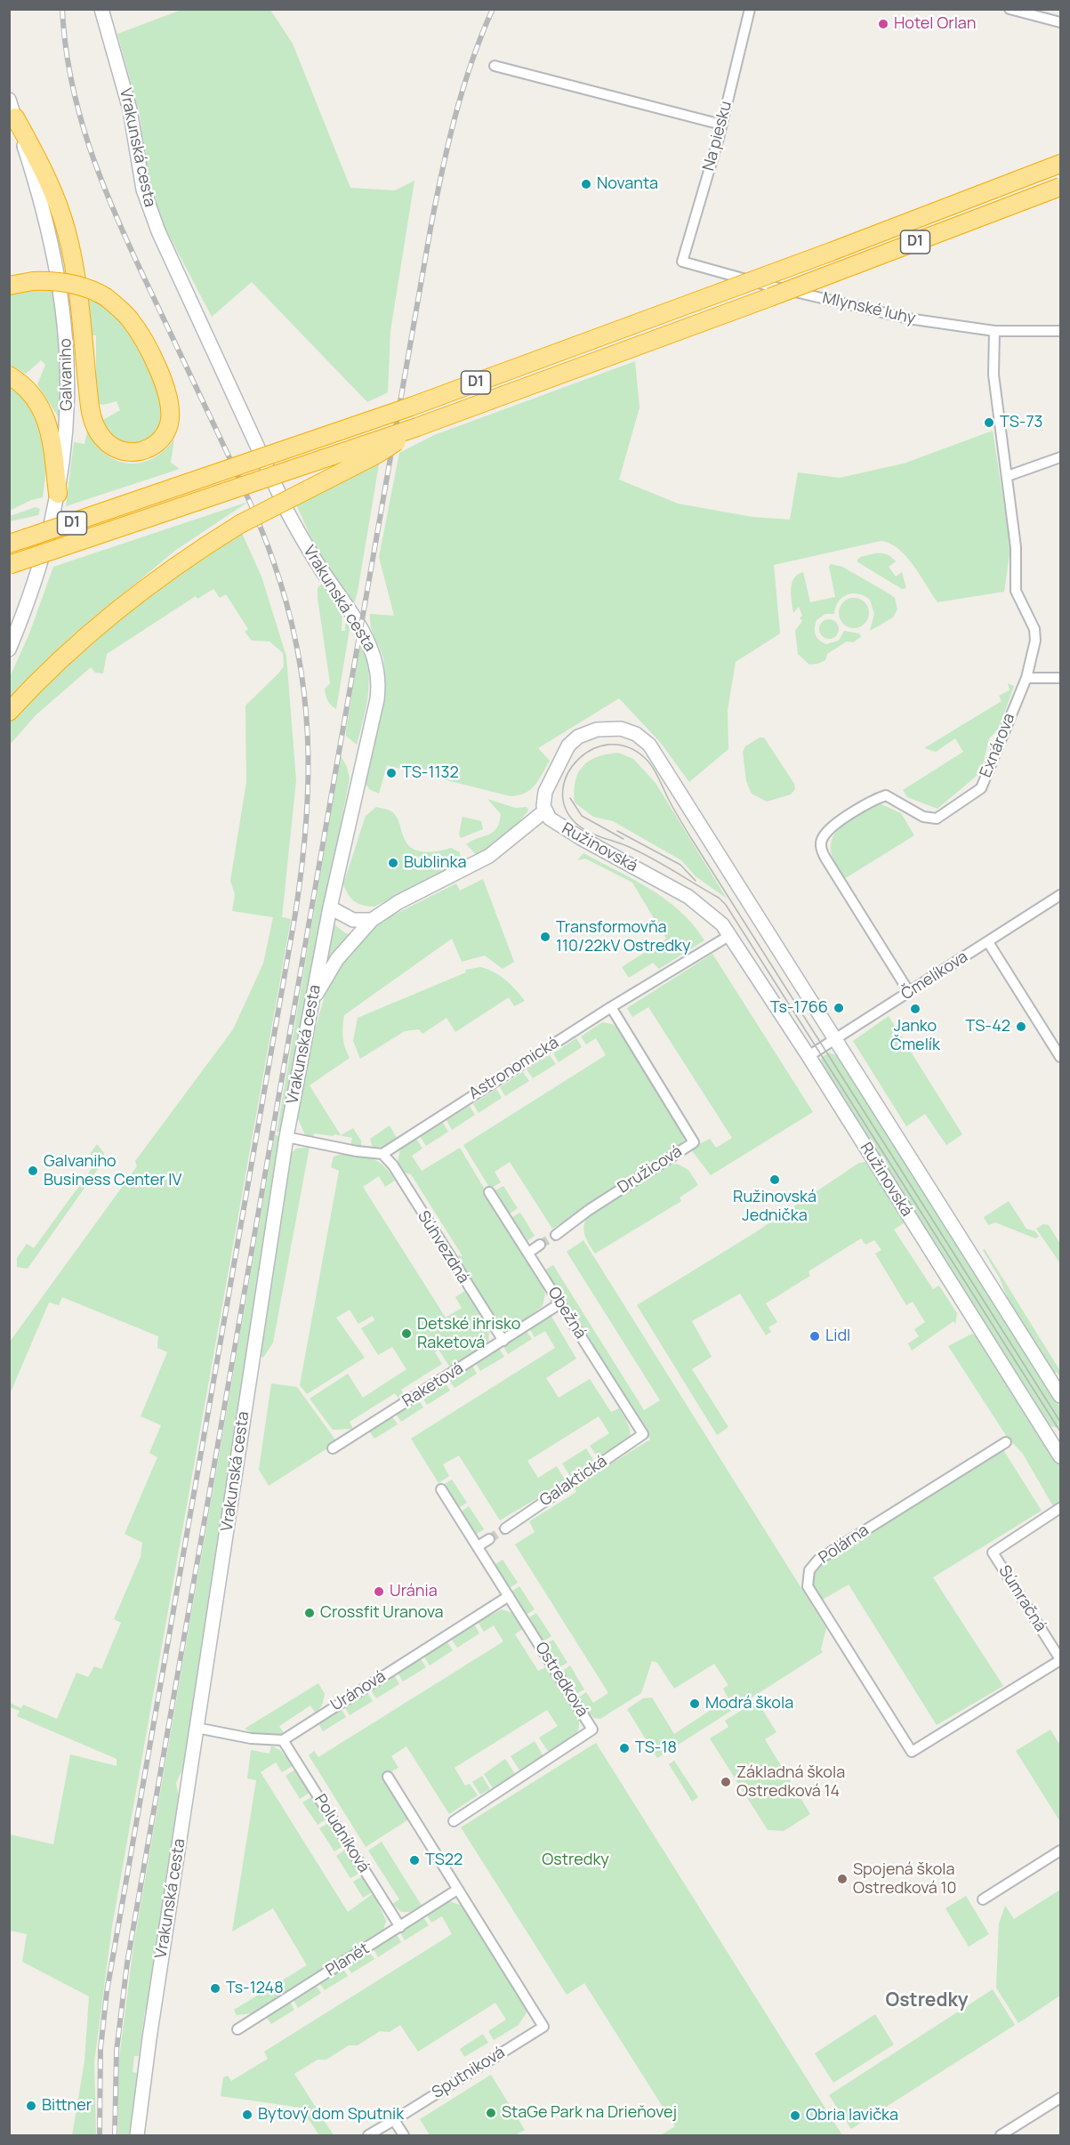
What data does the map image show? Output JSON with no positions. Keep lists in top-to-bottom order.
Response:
{
  "streets": {
    "highway": ["D1"],
    "main road": ["Vrakunská cesta", "Galvaniho", "Ružinovská"],
    "street": [
      "Na piesku",
      "Mlynské luhy",
      "Exnárova",
      "Čmelíkova",
      "Astronomická",
      "Družicová",
      "Súhvezdná",
      "Obežná",
      "Raketová",
      "Galaktická",
      "Polárna",
      "Súmračná",
      "Ostredková",
      "Uránová",
      "Poludníková",
      "Planét",
      "Sputniková"
    ]
  },
  "crossings": [
    ["Na piesku", "Mlynské luhy"],
    ["Exnárova", "Čmelíkova"],
    ["Ružinovská", "Čmelíkova"],
    ["Ružinovská", "Astronomická"],
    ["Astronomická", "Družicová"],
    ["Astronomická", "Súhvezdná"],
    ["Súhvezdná", "Raketová"],
    ["Obežná", "Raketová"],
    ["Obežná", "Galaktická"],
    ["Polárna", "Súmračná"],
    ["Ostredková", "Uránová"],
    ["Uránová", "Poludníková"],
    ["Poludníková", "Planét"],
    ["Planét", "Sputniková"]
  ],
  "districts": ["Ostredky"],
  "parks": ["Ostredky"],
  "places": [
    "Hotel Orlan",
    "Novanta",
    "TS-73",
    "TS-1132",
    "Bublinka",
    "Transformovňa 110/22kV Ostredky",
    "Ts-1766",
    "Janko Čmelík",
    "TS-42",
    "Galvaniho Business Center IV",
    "Ružinovská Jednička",
    "Detské ihrisko Raketová",
    "Lidl",
    "Uránia",
    "Crossfit Uranova",
    "Modrá škola",
    "TS-18",
    "Základná škola Ostredková 14",
    "TS22",
    "Spojená škola Ostredková 10",
    "Ts-1248",
    "Bittner",
    "StaGe Park na Drieňovej",
    "Bytový dom Sputnik",
    "Obria lavička"
  ]
}
